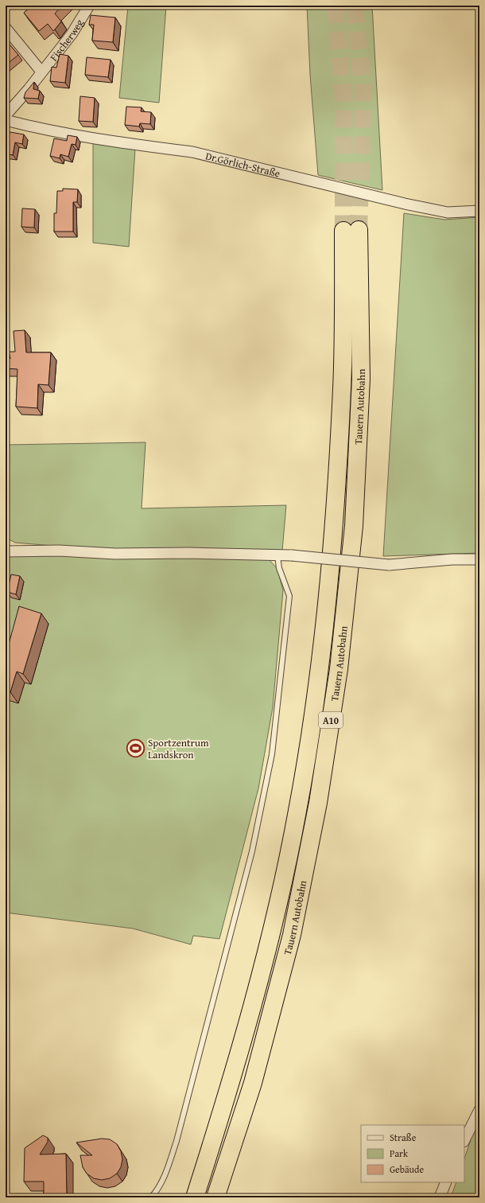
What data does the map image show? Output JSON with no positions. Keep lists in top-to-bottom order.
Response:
{
  "streets": {
    "highway": ["Tauern Autobahn", "A10"],
    "street": ["Fischerweg", "Dr.Görlich-Straße"]
  },
  "places": {
    "sports": ["Sportzentrum Landskron"]
  },
  "legend": ["Straße", "Park", "Gebäude"]
}
